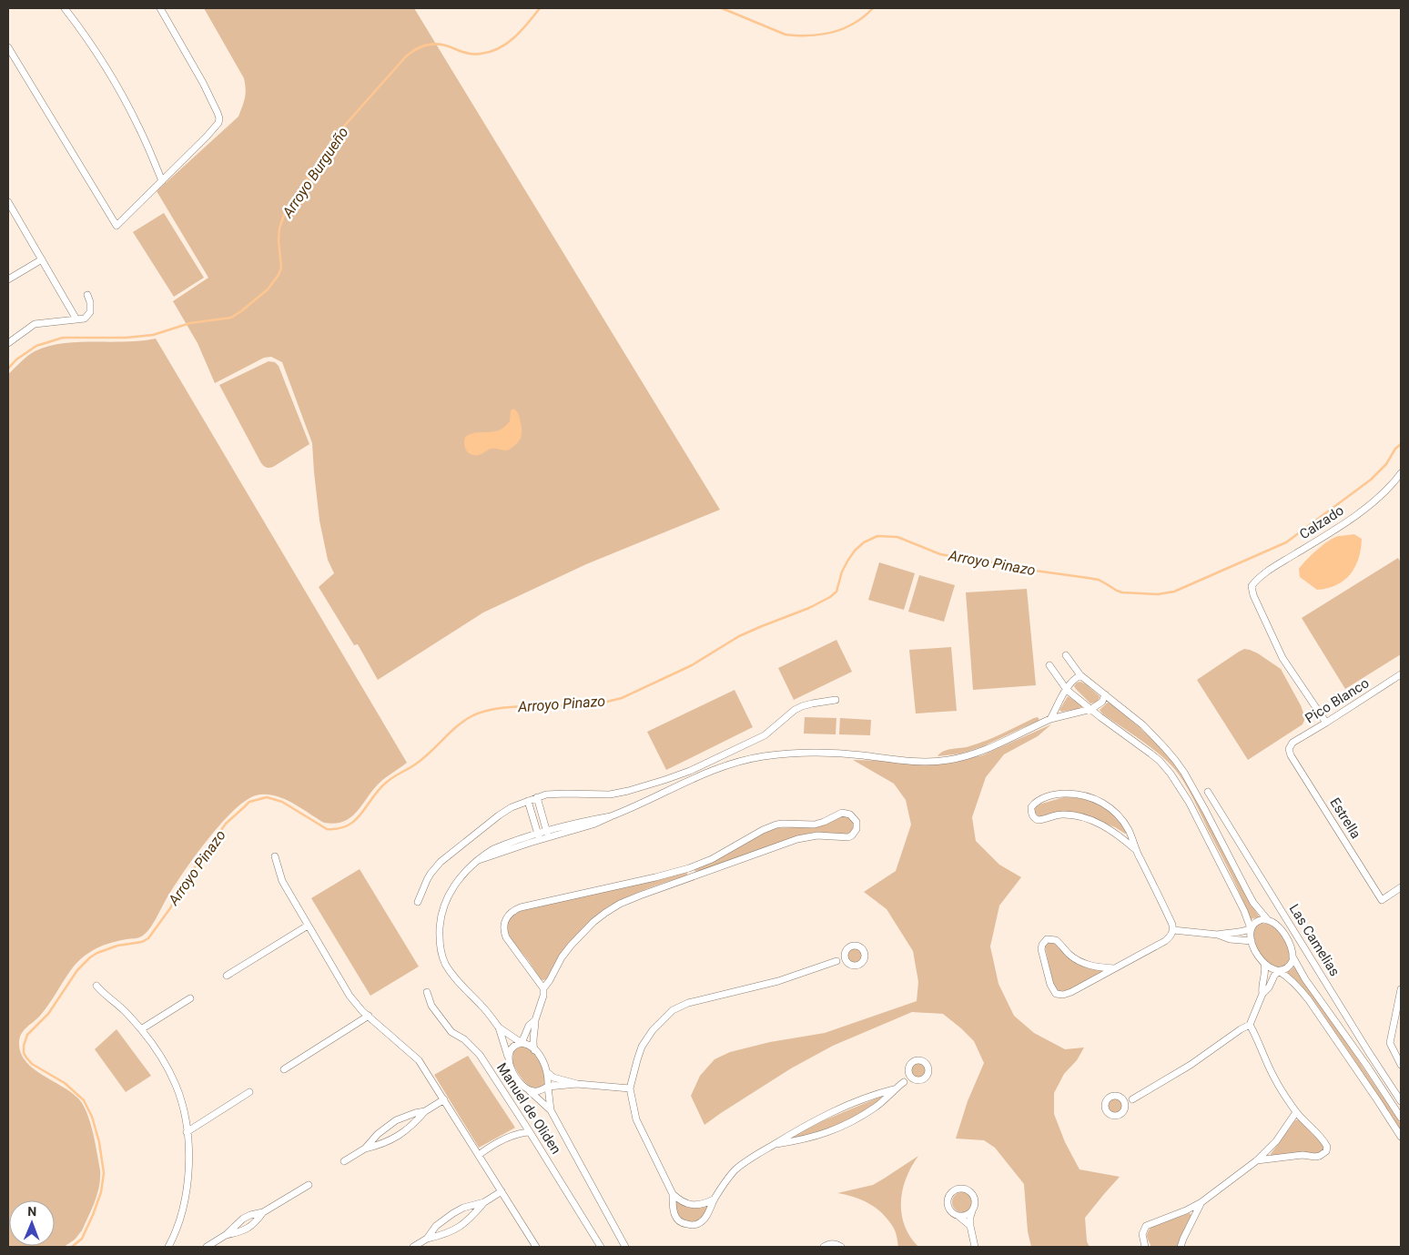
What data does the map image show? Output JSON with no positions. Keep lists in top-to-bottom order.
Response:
{
  "streets": {
    "street": [
      "Calzado",
      "Pico Blanco",
      "Estrella",
      "Las Camelias",
      "Manuel de Oliden"
    ]
  },
  "crossings": [
    ["Calzado", "Pico Blanco"],
    ["Pico Blanco", "Estrella"]
  ],
  "water": ["Arroyo Burgueño", "Arroyo Pinazo"],
  "north": "top"
}
